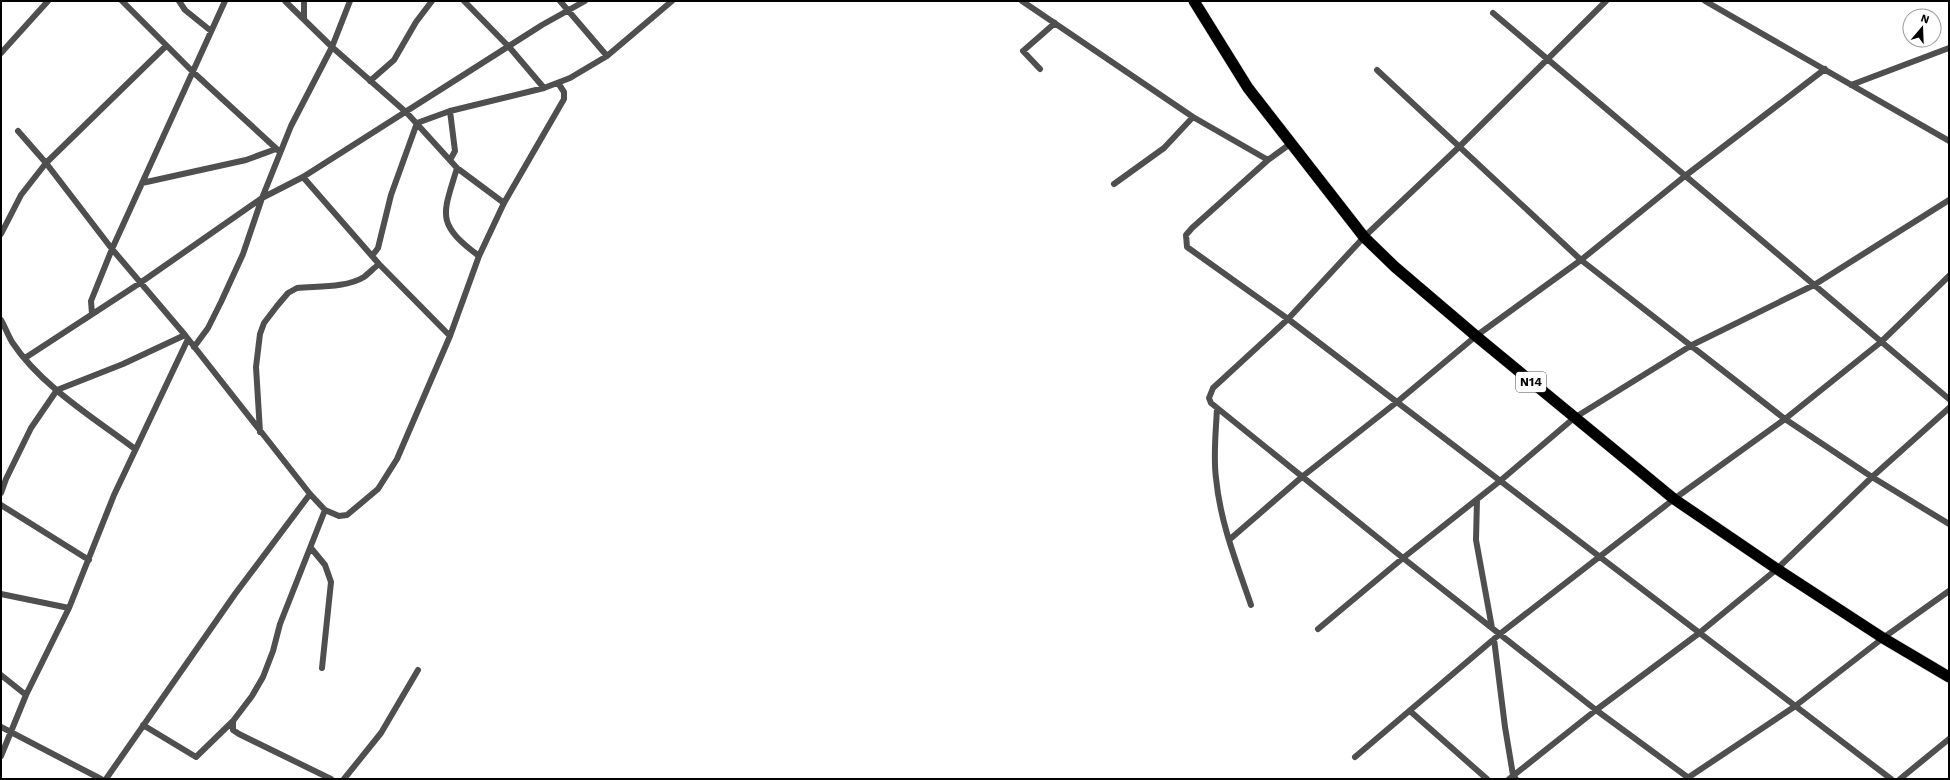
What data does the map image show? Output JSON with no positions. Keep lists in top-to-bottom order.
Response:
{
  "streets": {
    "highway": ["N14"]
  },
  "north": "top"
}
